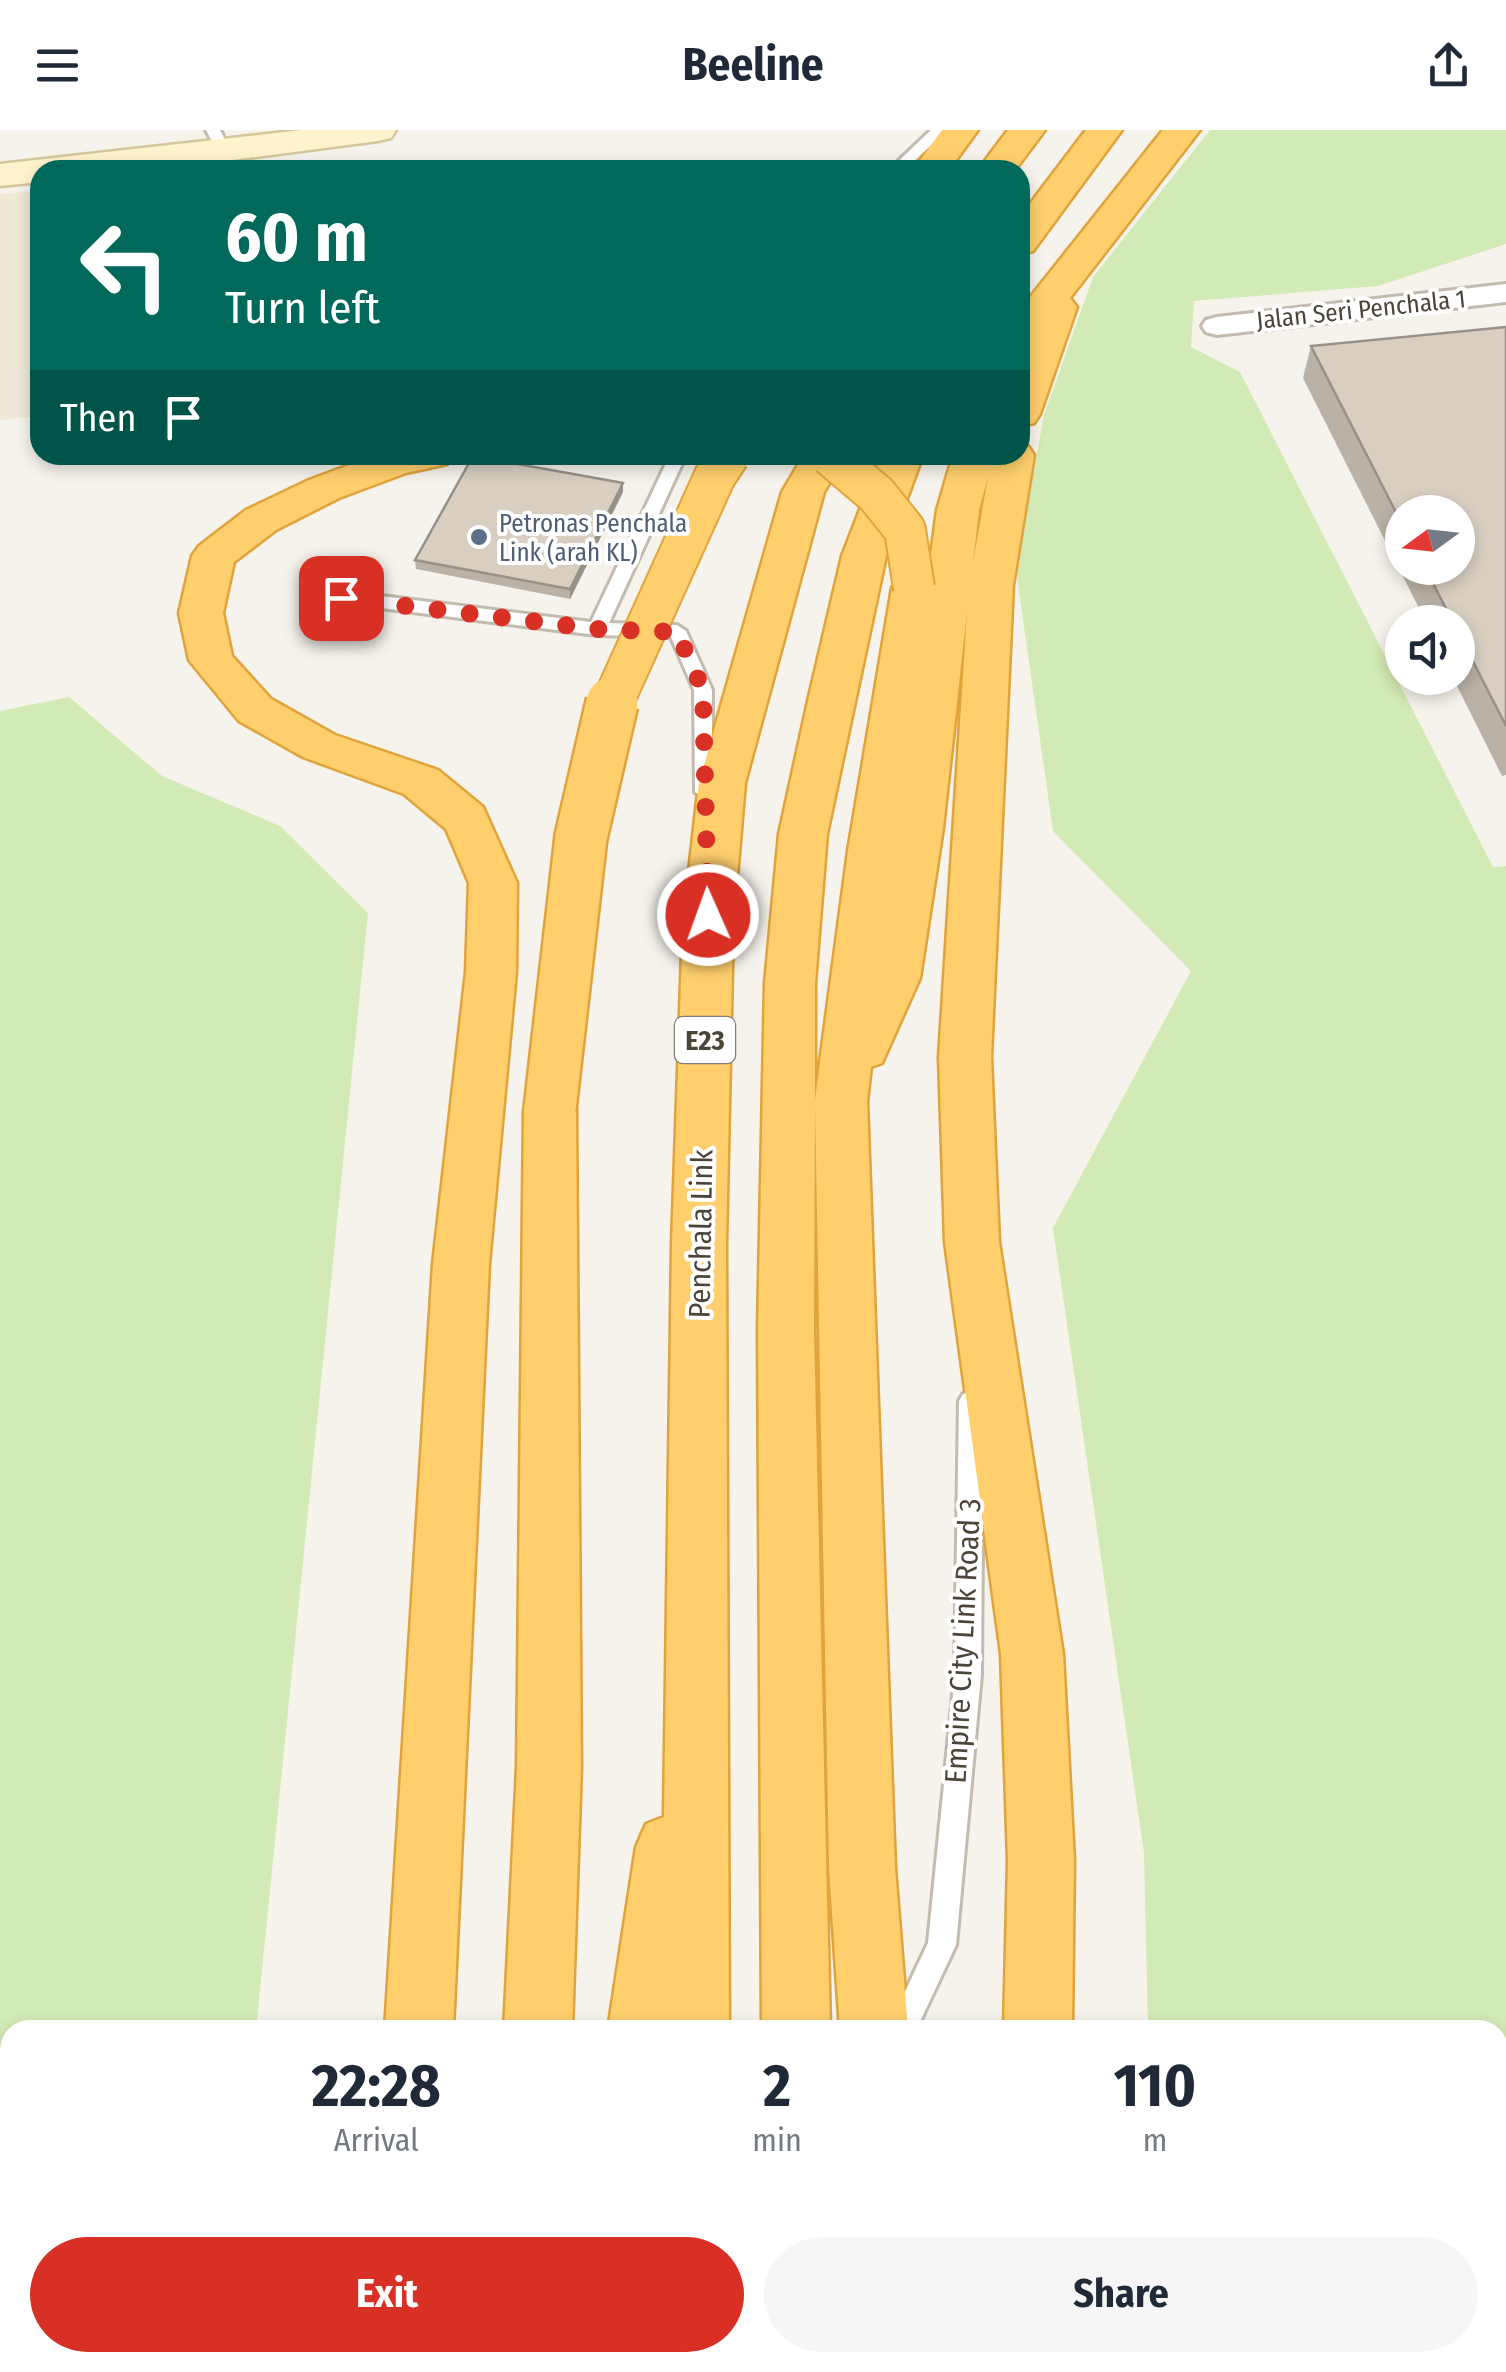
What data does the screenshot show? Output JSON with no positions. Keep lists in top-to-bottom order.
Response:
{
  "streets": {
    "highway": ["E23", "Penchala Link"],
    "street": ["Jalan Seri Penchala 1"],
    "lane": ["Empire City Link Road 3"]
  },
  "places": ["Petronas Penchala Link (arah KL)"],
  "north": "left",
  "page": {
    "header": "Beeline",
    "turn": ["60 m", "Turn left"],
    "then": "Then",
    "eta": [
      "22:28",
      "Arrival",
      "2",
      "min",
      "110",
      "m"
    ],
    "buttons": ["Exit", "Share"]
  }
}
